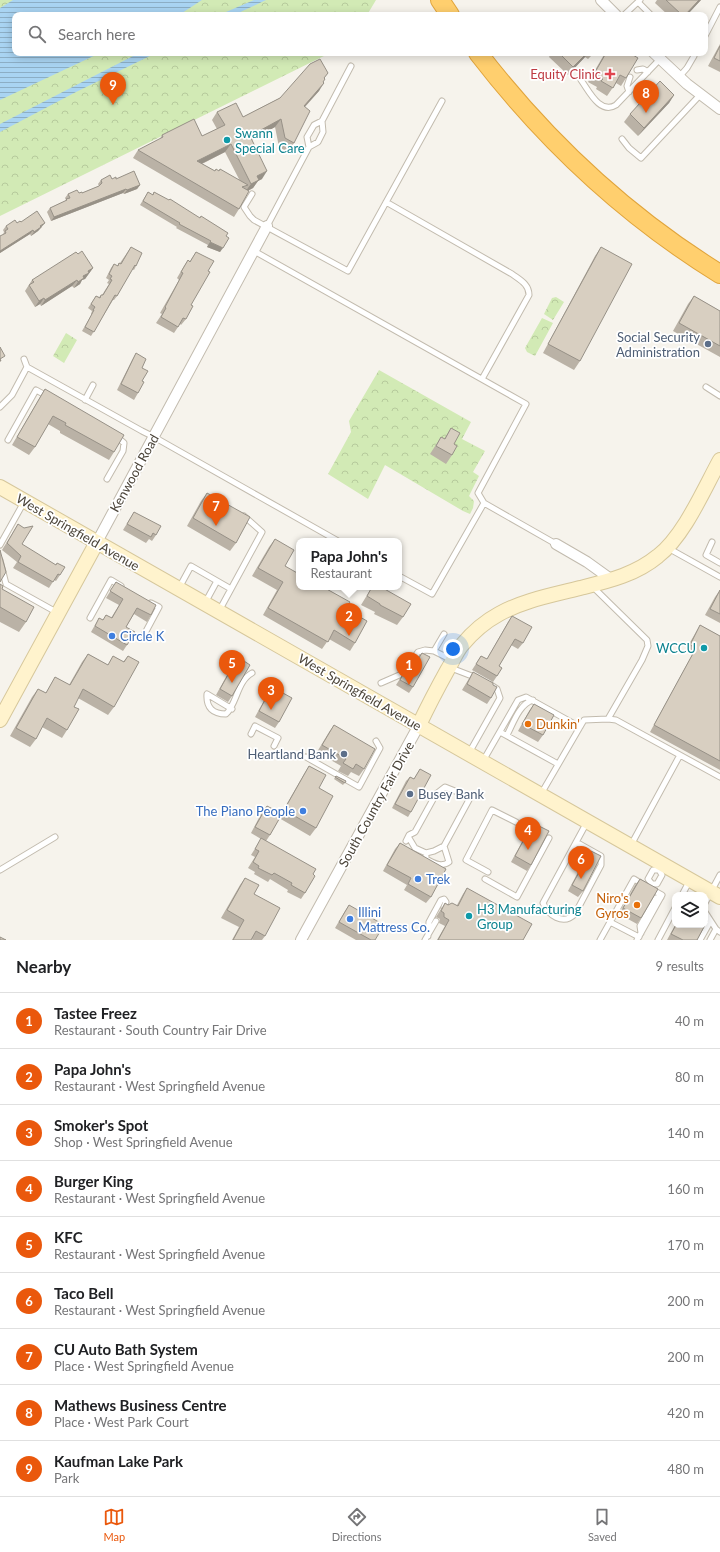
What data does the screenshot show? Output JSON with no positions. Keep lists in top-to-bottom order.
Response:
{
  "streets": {
    "main road": ["Kenwood Road", "West Springfield Avenue", "South Country Fair Drive"]
  },
  "crossings": [
    ["Kenwood Road", "West Springfield Avenue"],
    ["West Springfield Avenue", "South Country Fair Drive"]
  ],
  "places": {
    "health": ["Equity Clinic"],
    "other": [
      "Swann Special Care",
      "Social Security Administration",
      "Circle K",
      "WCCU",
      "Dunkin'",
      "Heartland Bank",
      "Busey Bank",
      "The Piano People",
      "Trek",
      "Niro's Gyros",
      "H3 Manufacturing Group",
      "Illini Mattress Co."
    ]
  },
  "page": {
    "search": "Search here",
    "pins": [
      "9",
      "8",
      "7",
      "2",
      "5",
      "1",
      "3",
      "4",
      "6"
    ],
    "popup": ["Papa John's", "Restaurant"],
    "heading": ["Nearby", "9 results"],
    "list": [
      {
        "mark": "1",
        "name": "Tastee Freez",
        "note": "Restaurant · South Country Fair Drive",
        "value": "40 m"
      },
      {
        "mark": "2",
        "name": "Papa John's",
        "note": "Restaurant · West Springfield Avenue",
        "value": "80 m"
      },
      {
        "mark": "3",
        "name": "Smoker's Spot",
        "note": "Shop · West Springfield Avenue",
        "value": "140 m"
      },
      {
        "mark": "4",
        "name": "Burger King",
        "note": "Restaurant · West Springfield Avenue",
        "value": "160 m"
      },
      {
        "mark": "5",
        "name": "KFC",
        "note": "Restaurant · West Springfield Avenue",
        "value": "170 m"
      },
      {
        "mark": "6",
        "name": "Taco Bell",
        "note": "Restaurant · West Springfield Avenue",
        "value": "200 m"
      },
      {
        "mark": "7",
        "name": "CU Auto Bath System",
        "note": "Place · West Springfield Avenue",
        "value": "200 m"
      },
      {
        "mark": "8",
        "name": "Mathews Business Centre",
        "note": "Place · West Park Court",
        "value": "420 m"
      },
      {
        "mark": "9",
        "name": "Kaufman Lake Park",
        "note": "Park",
        "value": "480 m"
      }
    ],
    "nav": ["Map", "Directions", "Saved"]
  }
}
